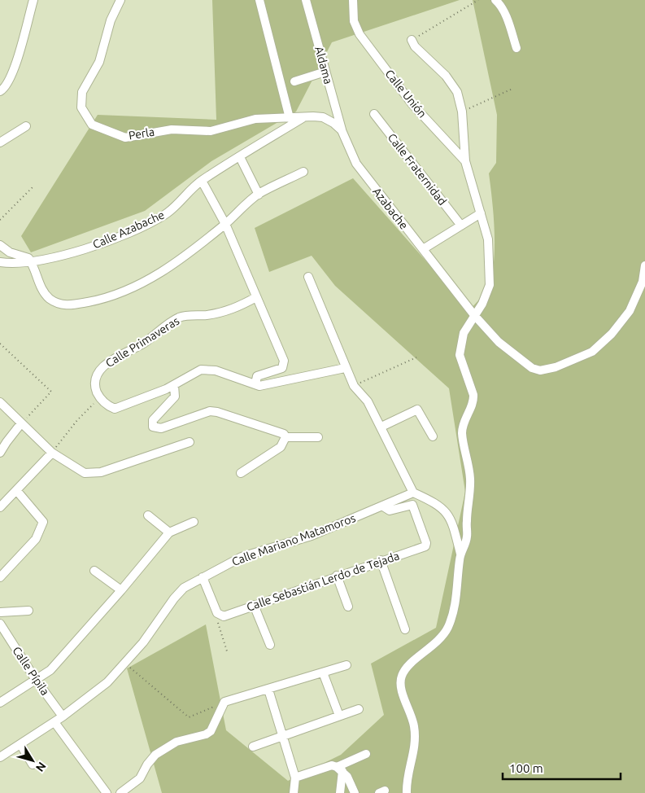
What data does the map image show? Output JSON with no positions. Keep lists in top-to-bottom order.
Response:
{
  "streets": {
    "street": [
      "Aldama",
      "Calle Unión",
      "Perla",
      "Calle Fraternidad",
      "Azabache",
      "Calle Azabache",
      "Calle Primaveras",
      "Calle Mariano Matamoros",
      "Calle Sebastián Lerdo de Tejada",
      "Calle Pípila"
    ]
  },
  "crossings": [
    ["Aldama", "Azabache"],
    ["Perla", "Calle Azabache"],
    ["Calle Mariano Matamoros", "Calle Sebastián Lerdo de Tejada"],
    ["Calle Mariano Matamoros", "Calle Pípila"]
  ],
  "scale_bar": "100 m",
  "north": "bottom right"
}
